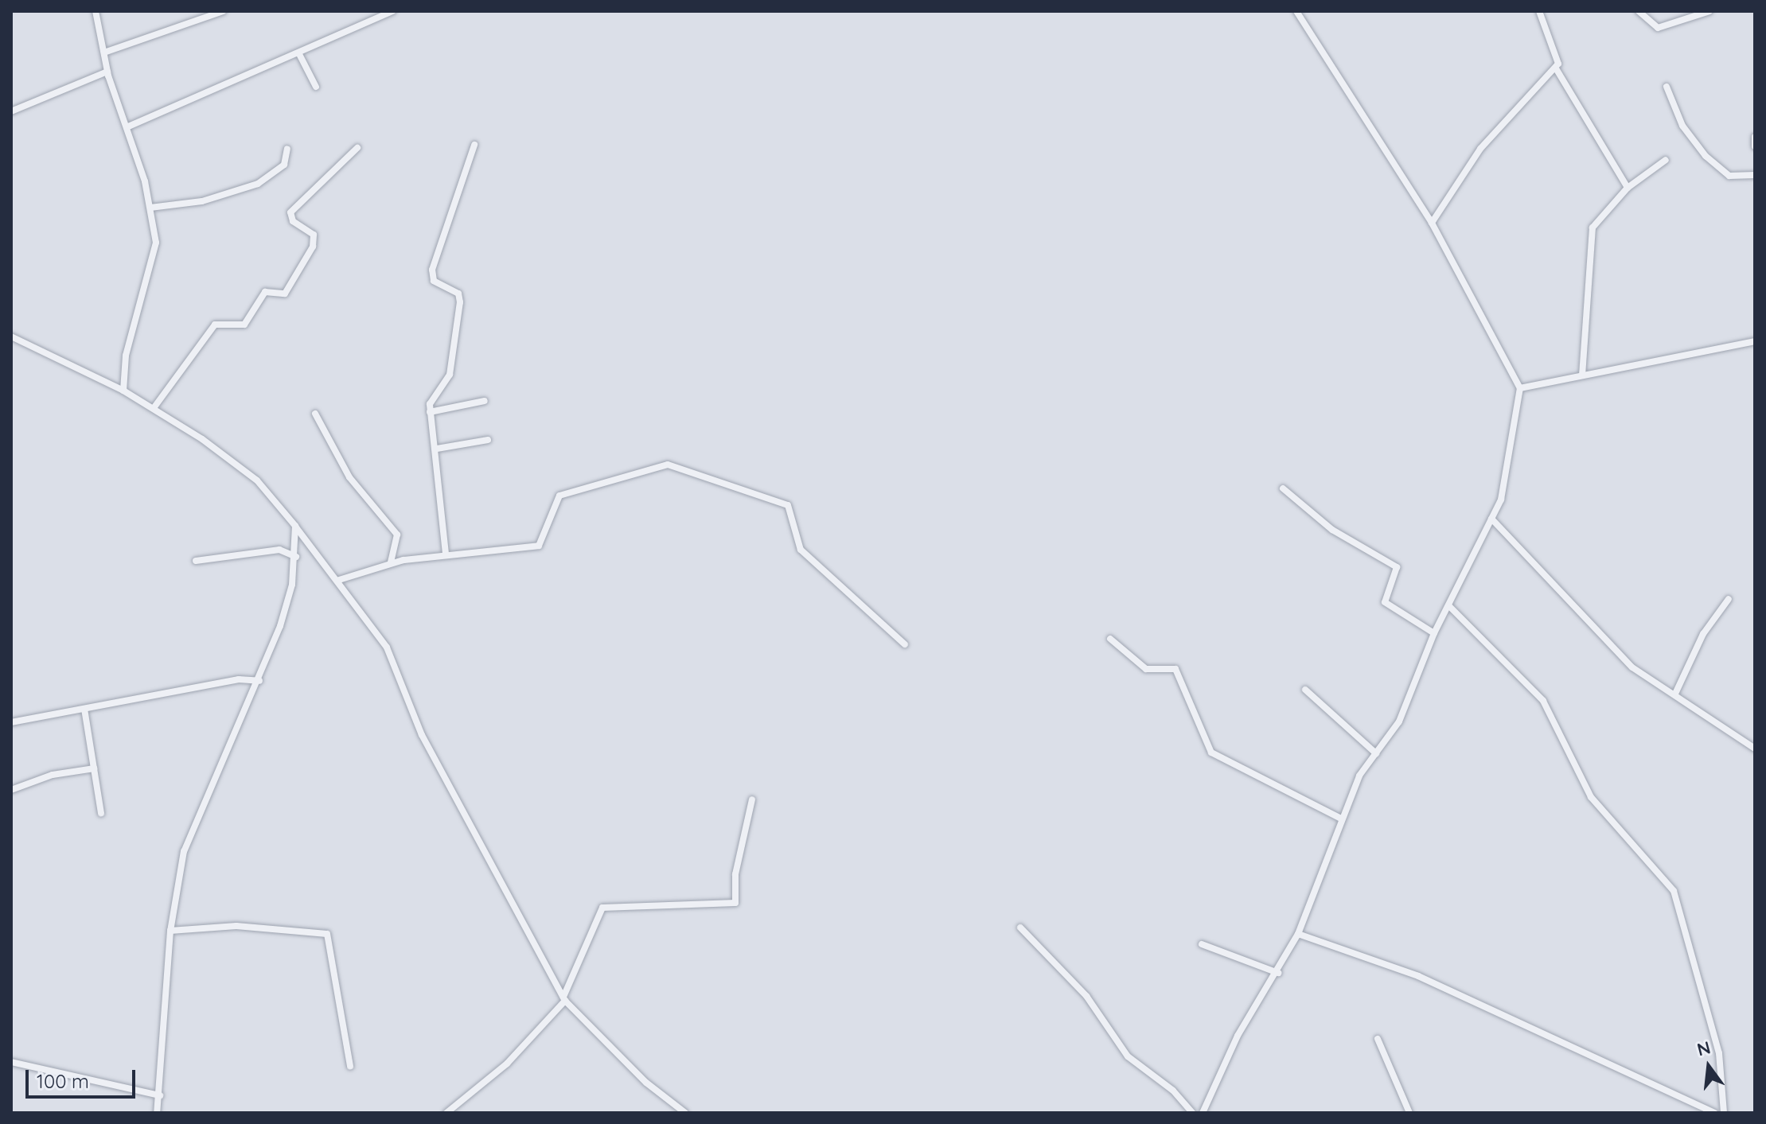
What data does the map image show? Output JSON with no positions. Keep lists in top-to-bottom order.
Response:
{
  "scale_bar": "100 m",
  "north": "top"
}
